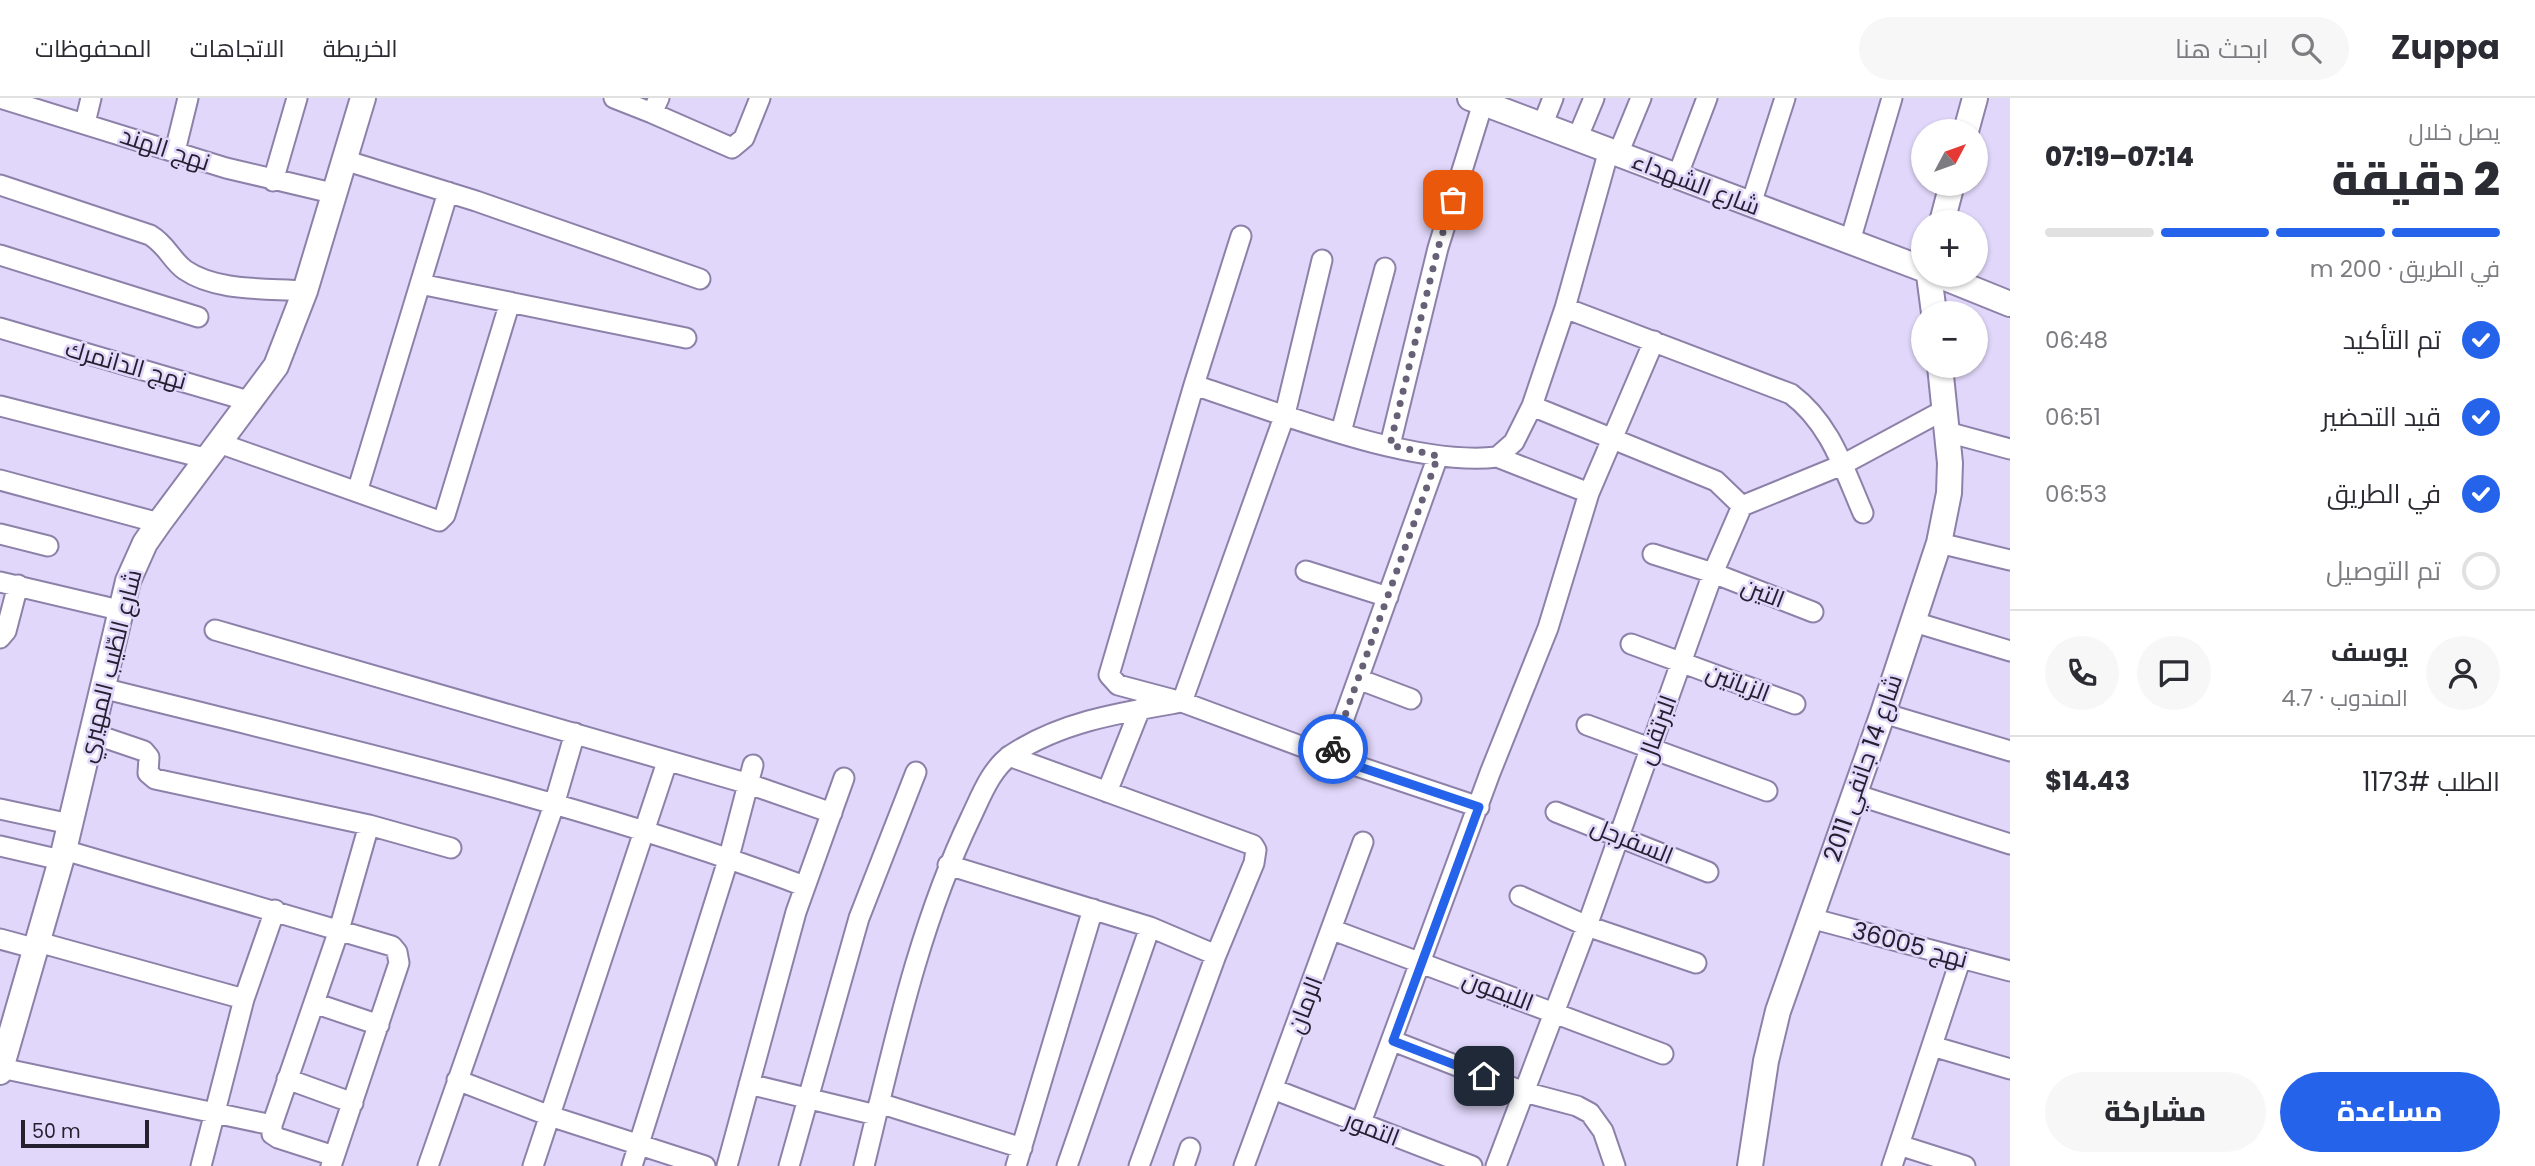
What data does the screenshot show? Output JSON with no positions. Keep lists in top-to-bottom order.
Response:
{
  "streets": {
    "street": [
      "نهج الهند",
      "شارع الشهداء",
      "نهج الدانمرك",
      "التين",
      "شارع الطّيب المهيري",
      "الزياتين",
      "البرتقال",
      "شارع 14 جانفي 2011",
      "السفرجل",
      "نهج 36005",
      "الليمون",
      "الرمان",
      "التمور"
    ]
  },
  "crossings": [
    ["نهج الهند", "شارع الطّيب المهيري"],
    ["نهج الدانمرك", "شارع الطّيب المهيري"],
    ["التين", "البرتقال"],
    ["الزياتين", "البرتقال"],
    ["البرتقال", "السفرجل"],
    ["البرتقال", "الليمون"],
    ["شارع 14 جانفي 2011", "نهج 36005"],
    ["الليمون", "الرمان"],
    ["الرمان", "التمور"]
  ],
  "scale_bar": "50 m",
  "north": "top right",
  "page": {
    "header": "Zuppa",
    "search": "ابحث هنا",
    "nav": ["الخريطة", "الاتجاهات", "المحفوظات"],
    "heading": ["2 دقيقة", "يصل خلال", "07:14–07:19"],
    "panel": [
      "يوسف",
      "المندوب · 4.7",
      "الطلب #1173",
      "$14.43"
    ],
    "map_buttons": ["+", "−"],
    "bar": "في الطريق · 200 m",
    "list": [
      ["تم التأكيد", "06:48"],
      ["قيد التحضير", "06:51"],
      ["في الطريق", "06:53"],
      "تم التوصيل"
    ],
    "buttons": ["مساعدة", "مشاركة"],
    "scale": "50 m"
  }
}
